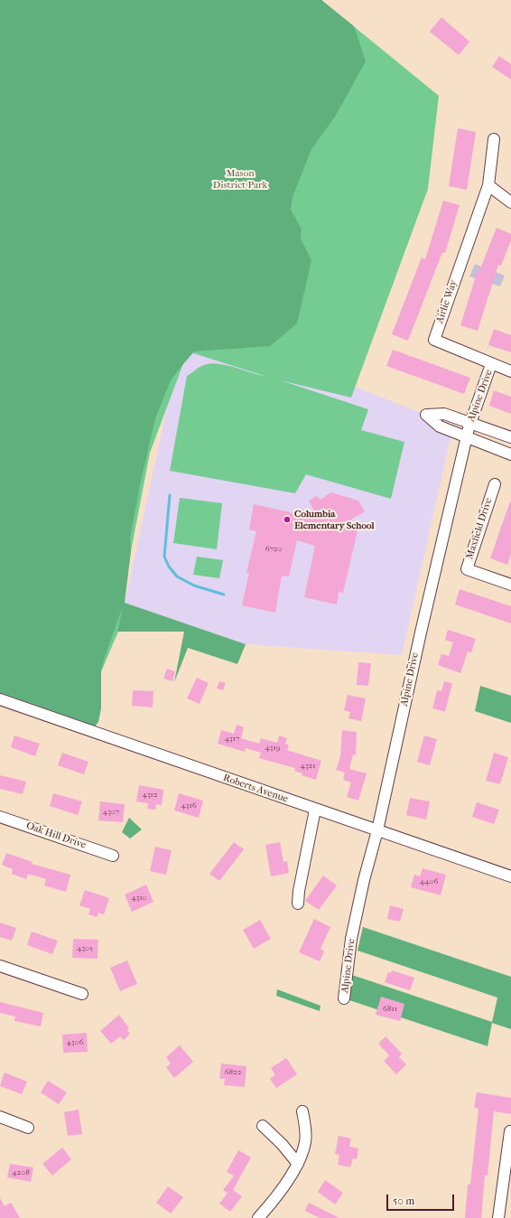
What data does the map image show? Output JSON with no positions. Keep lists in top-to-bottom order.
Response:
{
  "streets": {
    "street": [
      "Airlie Way",
      "Alpine Drive",
      "Maxfield Drive",
      "Roberts Avenue",
      "Oak Hill Drive"
    ]
  },
  "crossings": [
    ["Airlie Way", "Alpine Drive"],
    ["Alpine Drive", "Roberts Avenue"]
  ],
  "parks": ["Mason District Park"],
  "places": ["Columbia Elementary School"],
  "house_numbers": [
    "6720",
    "4317",
    "4319",
    "4321",
    "4312",
    "4316",
    "4307",
    "4406",
    "4310",
    "4305",
    "6811",
    "4306",
    "6822",
    "4208"
  ],
  "scale_bar": "50 m"
}
